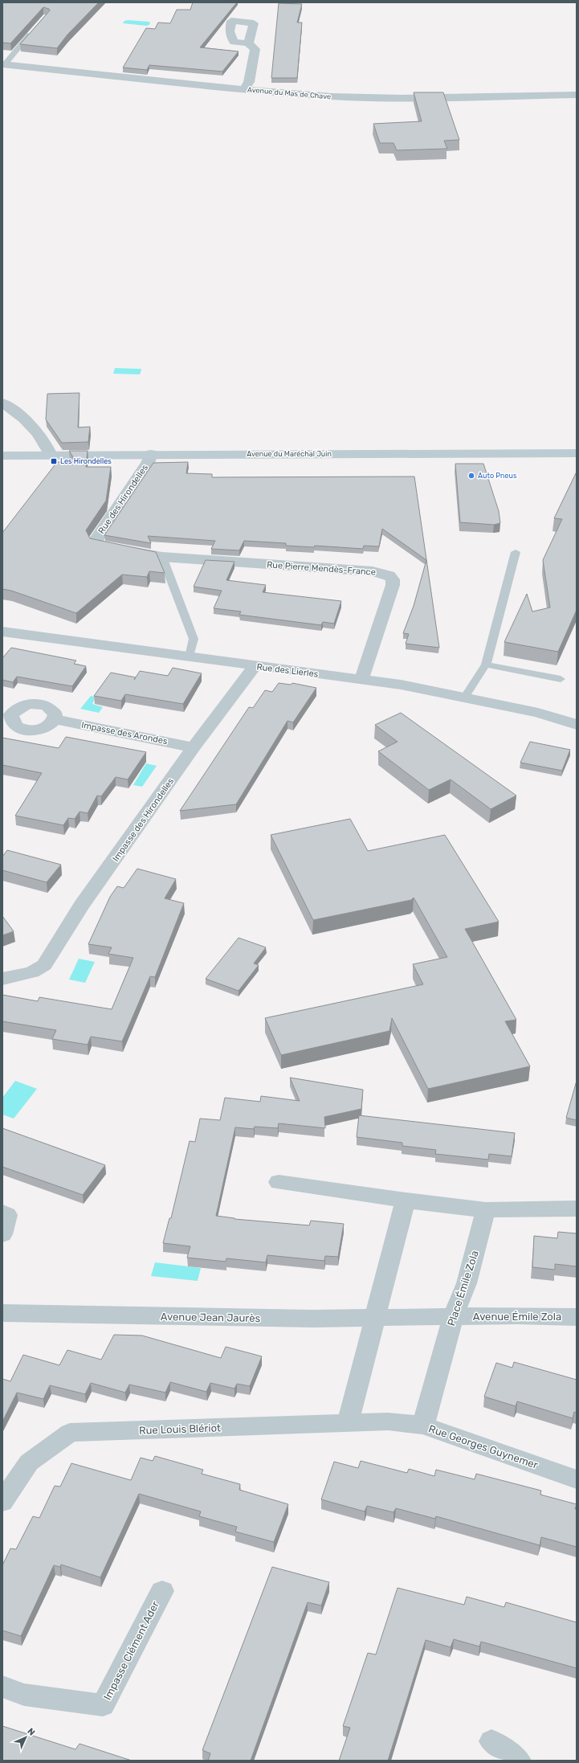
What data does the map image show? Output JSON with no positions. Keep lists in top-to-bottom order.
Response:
{
  "streets": {
    "main road": ["Avenue du Maréchal Juin"],
    "street": [
      "Avenue du Mas de Chave",
      "Rue des Hirondelles",
      "Rue Pierre Mendès-France",
      "Rue des Lierles",
      "Impasse des Arondes",
      "Impasse des Hirondelles",
      "Place Émile Zola",
      "Avenue Émile Zola",
      "Avenue Jean Jaurès",
      "Rue Louis Blériot",
      "Rue Georges Guynemer",
      "Impasse Clément Ader"
    ]
  },
  "crossings": [
    ["Avenue du Maréchal Juin", "Rue des Hirondelles"],
    ["Rue des Hirondelles", "Rue Pierre Mendès-France"],
    ["Rue Pierre Mendès-France", "Rue des Lierles"],
    ["Rue des Lierles", "Impasse des Hirondelles"],
    ["Impasse des Arondes", "Impasse des Hirondelles"],
    ["Place Émile Zola", "Avenue Émile Zola"],
    ["Place Émile Zola", "Rue Georges Guynemer"],
    ["Avenue Émile Zola", "Avenue Jean Jaurès"],
    ["Rue Louis Blériot", "Rue Georges Guynemer"]
  ],
  "places": {
    "transit": ["Les Hirondelles"],
    "other": ["Auto Pneus"]
  },
  "north": "top right"
}
